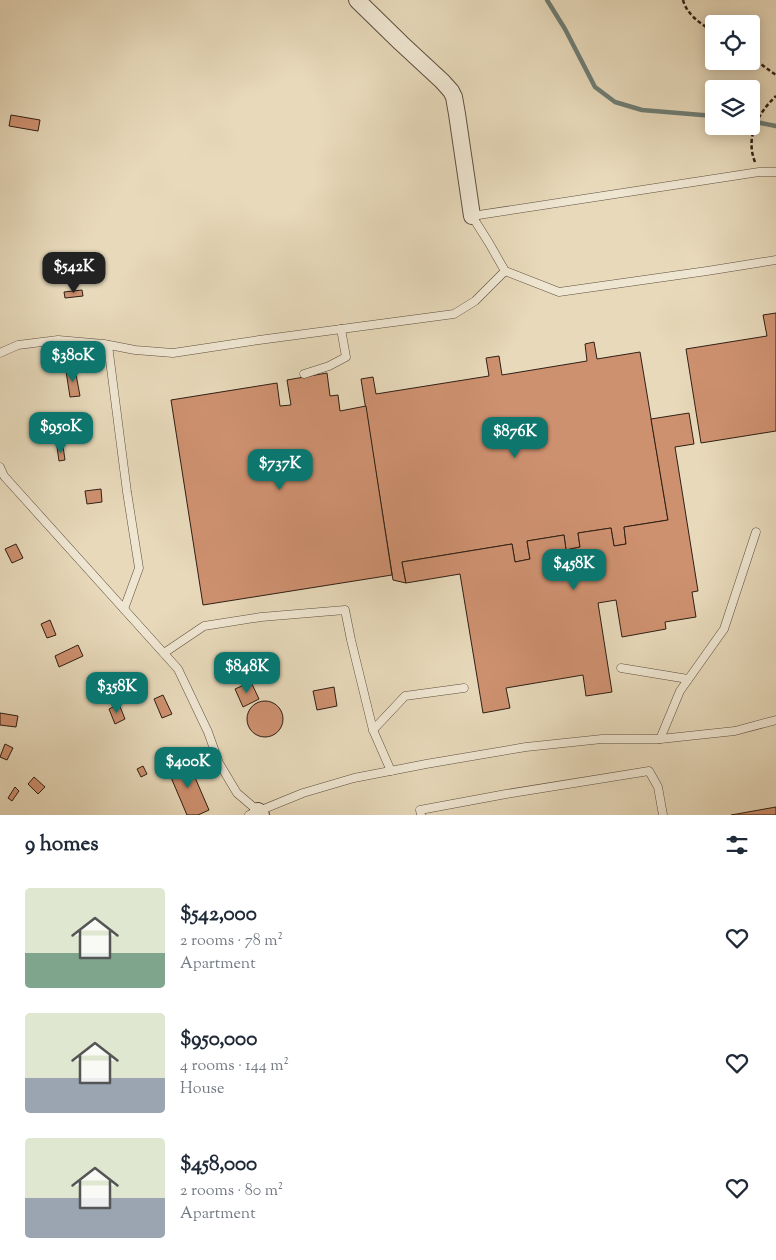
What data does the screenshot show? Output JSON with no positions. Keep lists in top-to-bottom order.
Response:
{
  "page": {
    "price": [
      "$542K",
      "$380K",
      "$950K",
      "$876K",
      "$737K",
      "$458K",
      "$848K",
      "$358K",
      "$400K"
    ],
    "heading": "9 homes",
    "list": [
      {
        "name": "$542,000",
        "note": "2 rooms · 78 m² · Apartment"
      },
      {
        "name": "$950,000",
        "note": "4 rooms · 144 m² · House"
      },
      {
        "name": "$458,000",
        "note": "2 rooms · 80 m² · Apartment"
      }
    ]
  }
}
